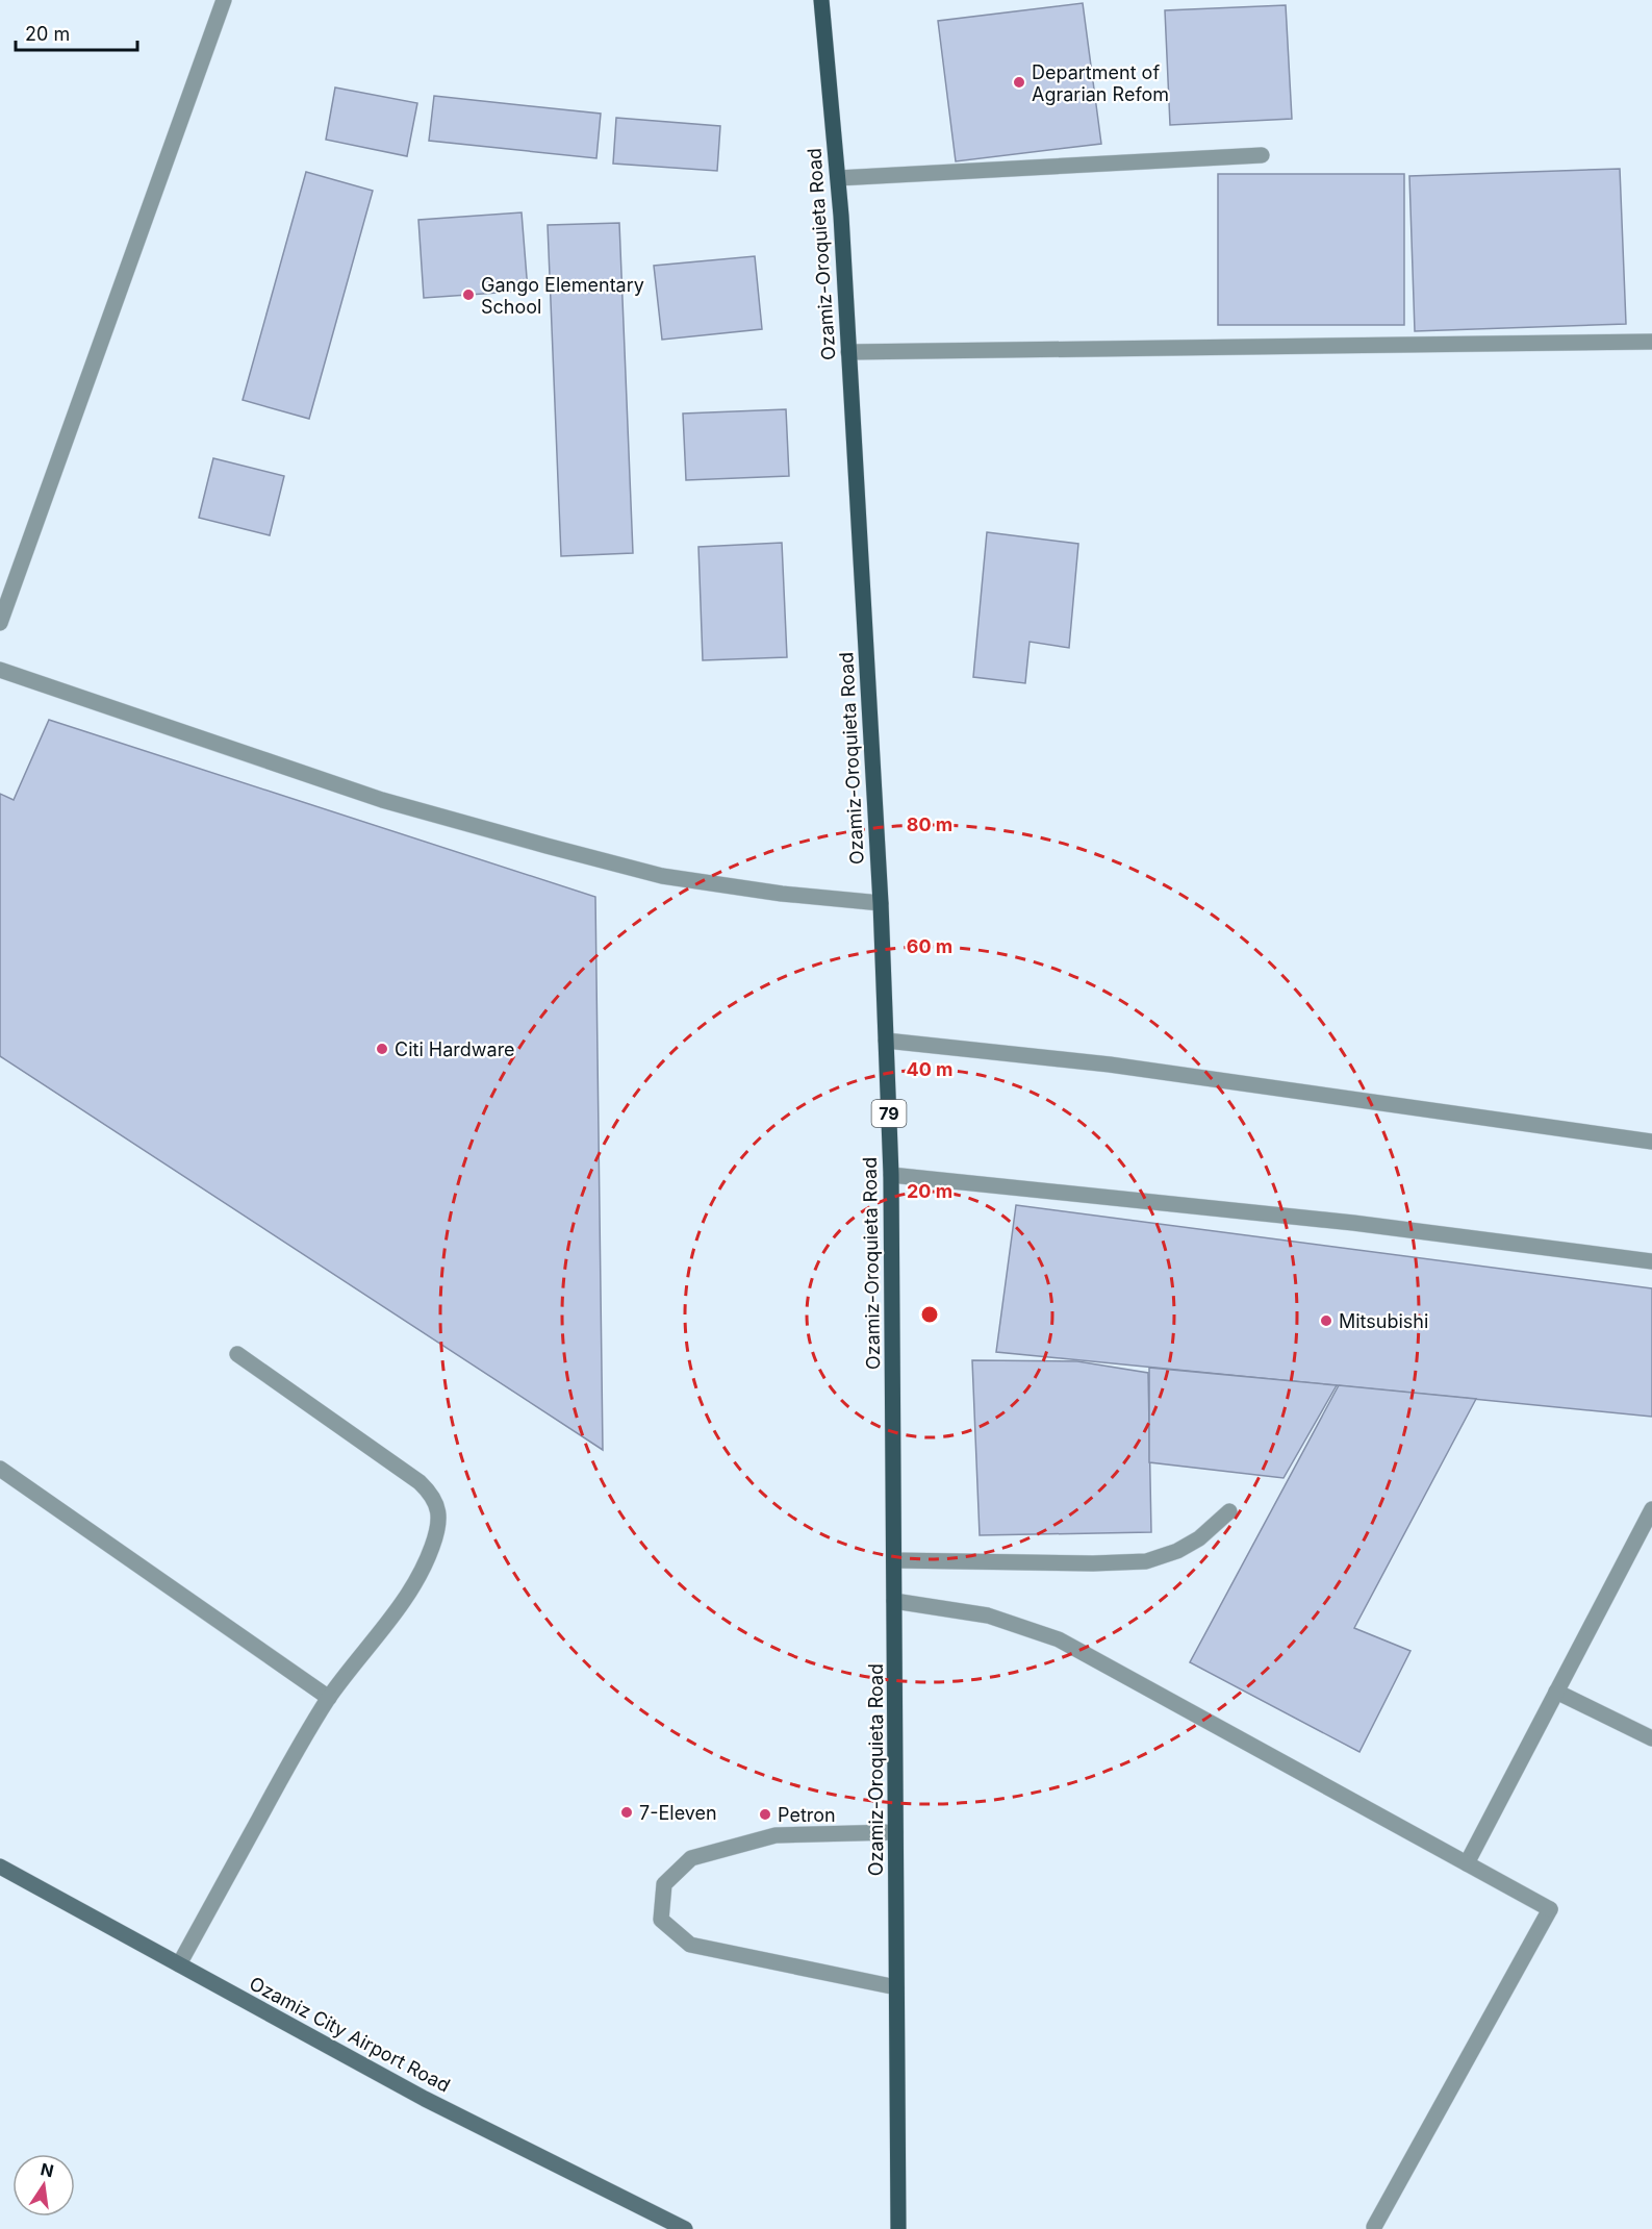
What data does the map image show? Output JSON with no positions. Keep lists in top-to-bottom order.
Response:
{
  "streets": {
    "main road": ["Ozamiz-Oroquieta Road", "79", "Ozamiz City Airport Road"]
  },
  "places": [
    "Department of Agrarian Refom",
    "Gango Elementary School",
    "Citi Hardware",
    "Mitsubishi",
    "7-Eleven",
    "Petron"
  ],
  "scale_bar": "20 m",
  "north": "top",
  "rings": [
    "80 m",
    "60 m",
    "40 m",
    "20 m"
  ]
}
